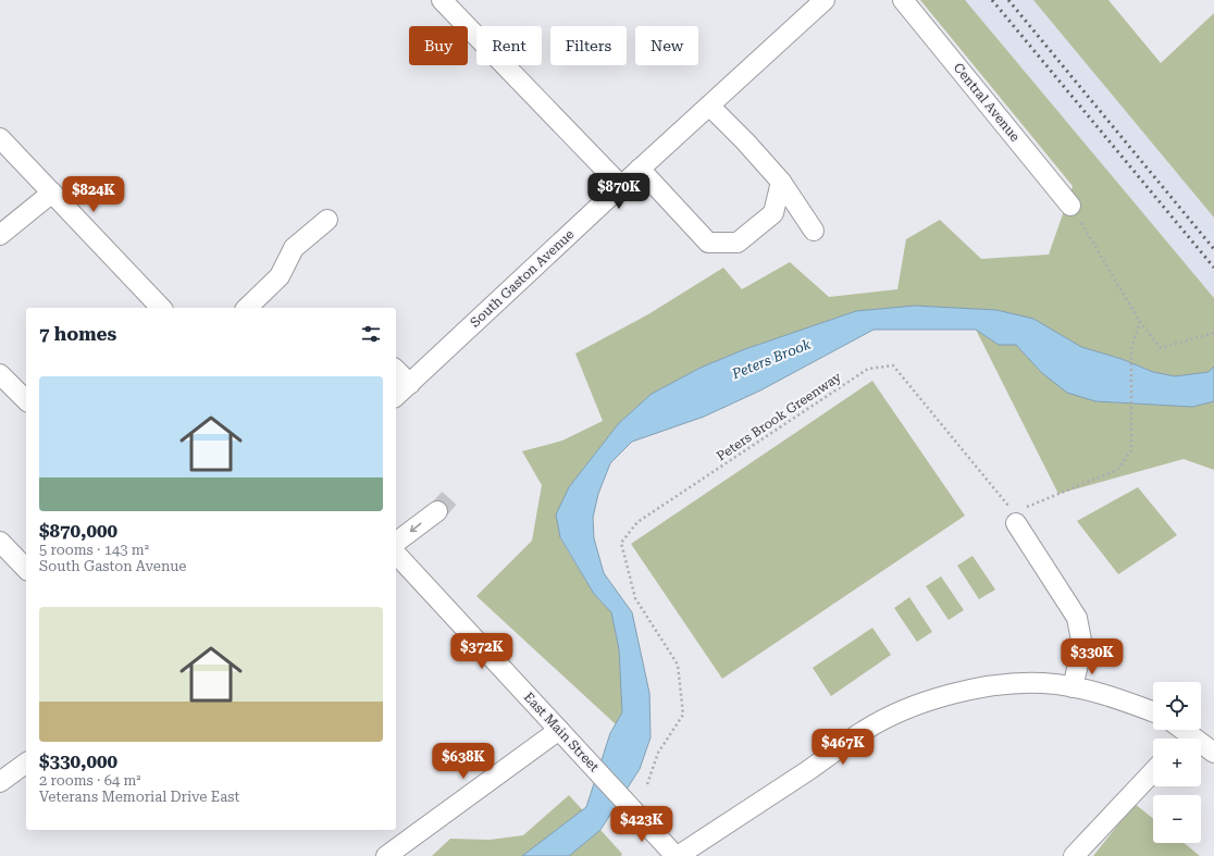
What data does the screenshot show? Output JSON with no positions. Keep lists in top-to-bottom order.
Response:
{
  "streets": {
    "street": ["Central Avenue", "South Gaston Avenue", "East Main Street"],
    "path": ["Peters Brook Greenway"]
  },
  "water": ["Peters Brook"],
  "page": {
    "chip": [
      "Buy",
      "Rent",
      "Filters",
      "New"
    ],
    "price": [
      "$870K",
      "$824K",
      "$372K",
      "$330K",
      "$467K",
      "$638K",
      "$423K"
    ],
    "heading": "7 homes",
    "list": [
      {
        "name": "$870,000",
        "note": "5 rooms · 143 m² · South Gaston Avenue"
      },
      {
        "name": "$330,000",
        "note": "2 rooms · 64 m² · Veterans Memorial Drive East"
      }
    ],
    "map_buttons": ["+", "−"]
  }
}
